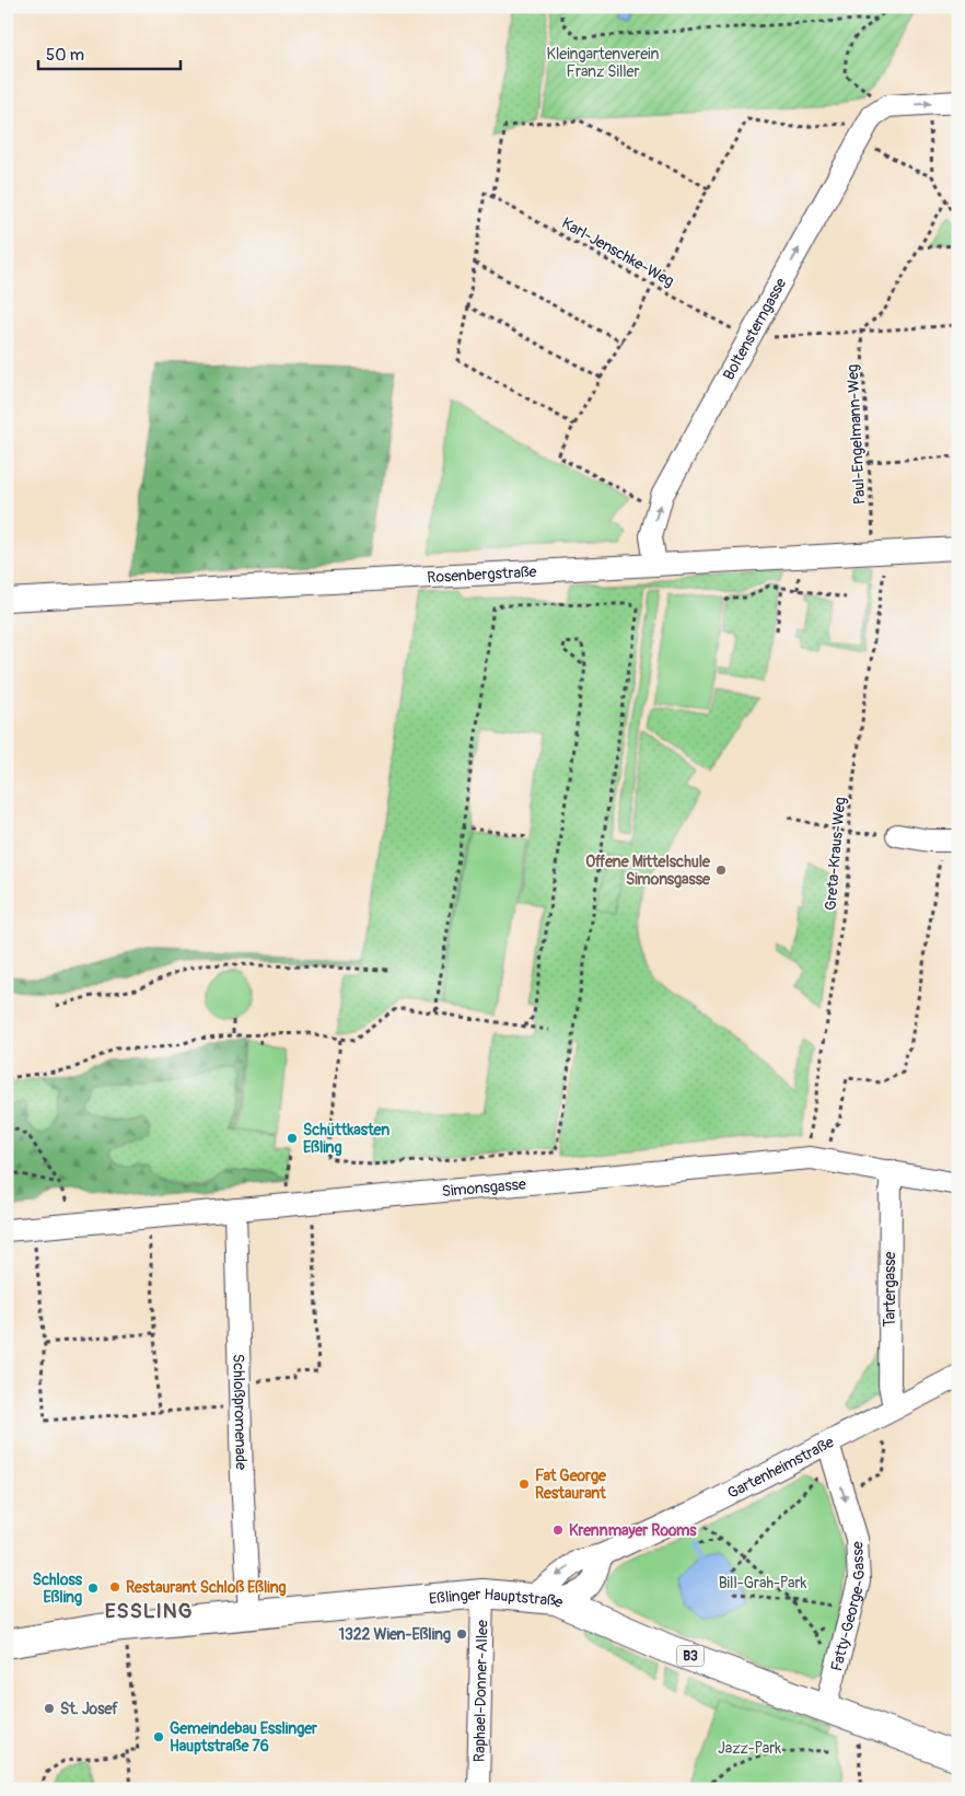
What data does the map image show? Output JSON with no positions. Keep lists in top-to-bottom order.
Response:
{
  "streets": {
    "main road": ["Eßlinger Hauptstraße", "B3"],
    "street": [
      "Boltensterngasse",
      "Rosenbergstraße",
      "Simonsgasse",
      "Tartergasse",
      "Schloßpromenade",
      "Gartenheimstraße",
      "Fatty-George-Gasse",
      "Raphael-Donner-Allee"
    ],
    "path": ["Karl-Jenschke-Weg", "Paul-Engelmann-Weg", "Greta-Kraus-Weg"]
  },
  "crossings": [
    ["Boltensterngasse", "Rosenbergstraße"],
    ["Simonsgasse", "Tartergasse"],
    ["Simonsgasse", "Schloßpromenade"],
    ["Tartergasse", "Gartenheimstraße"],
    ["Schloßpromenade", "Eßlinger Hauptstraße"],
    ["Gartenheimstraße", "Eßlinger Hauptstraße"],
    ["Gartenheimstraße", "Fatty-George-Gasse"],
    ["Eßlinger Hauptstraße", "Fatty-George-Gasse"],
    ["Eßlinger Hauptstraße", "Raphael-Donner-Allee"]
  ],
  "one_way": ["Boltensterngasse", "Fatty-George-Gasse"],
  "districts": ["ESSLING"],
  "parks": ["Kleingartenverein Franz Siller", "Bill-Grah-Park", "Jazz-Park"],
  "places": [
    "Offene Mittelschule Simonsgasse",
    "Schüttkasten Eßling",
    "Fat George Restaurant",
    "Krennmayer Rooms",
    "Restaurant Schloß Eßling",
    "Schloss Eßling",
    "1322 Wien-Eßling",
    "St. Josef",
    "Gemeindebau Esslinger Hauptstraße 76"
  ],
  "scale_bar": "50 m"
}
